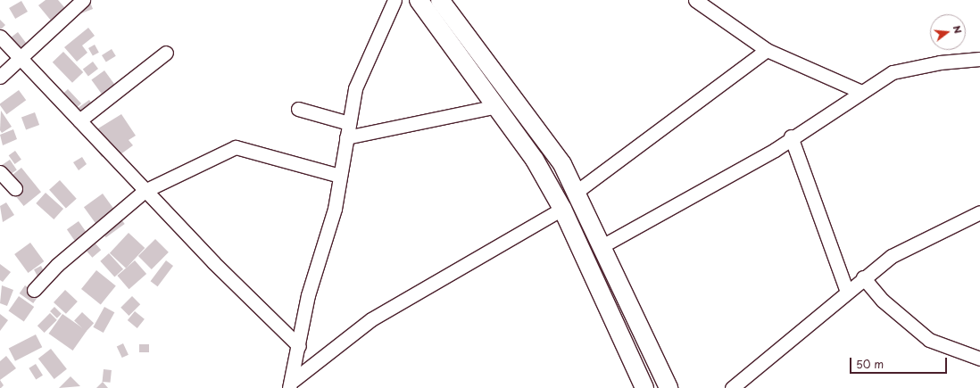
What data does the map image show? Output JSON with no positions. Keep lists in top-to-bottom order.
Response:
{
  "scale_bar": "50 m",
  "north": "right"
}
